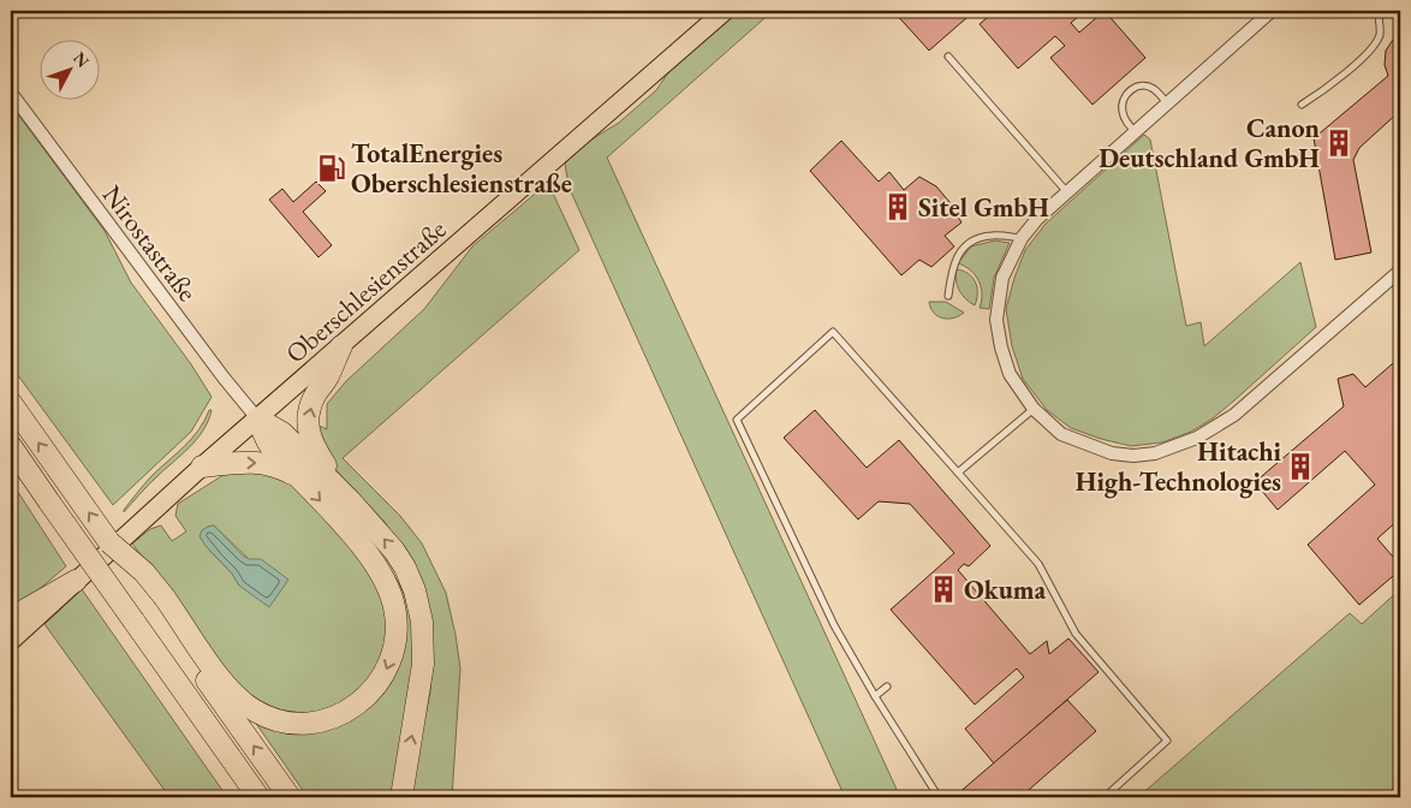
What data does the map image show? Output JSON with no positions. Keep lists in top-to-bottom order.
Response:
{
  "streets": {
    "main road": ["Oberschlesienstraße"],
    "street": ["Nirostastraße"]
  },
  "crossings": [
    ["Nirostastraße", "Oberschlesienstraße"]
  ],
  "places": {
    "building": [
      "Canon Deutschland GmbH",
      "Sitel GmbH",
      "Hitachi High-Technologies",
      "Okuma"
    ],
    "fuel station": ["TotalEnergies Oberschlesienstraße"]
  },
  "north": "top right"
}
